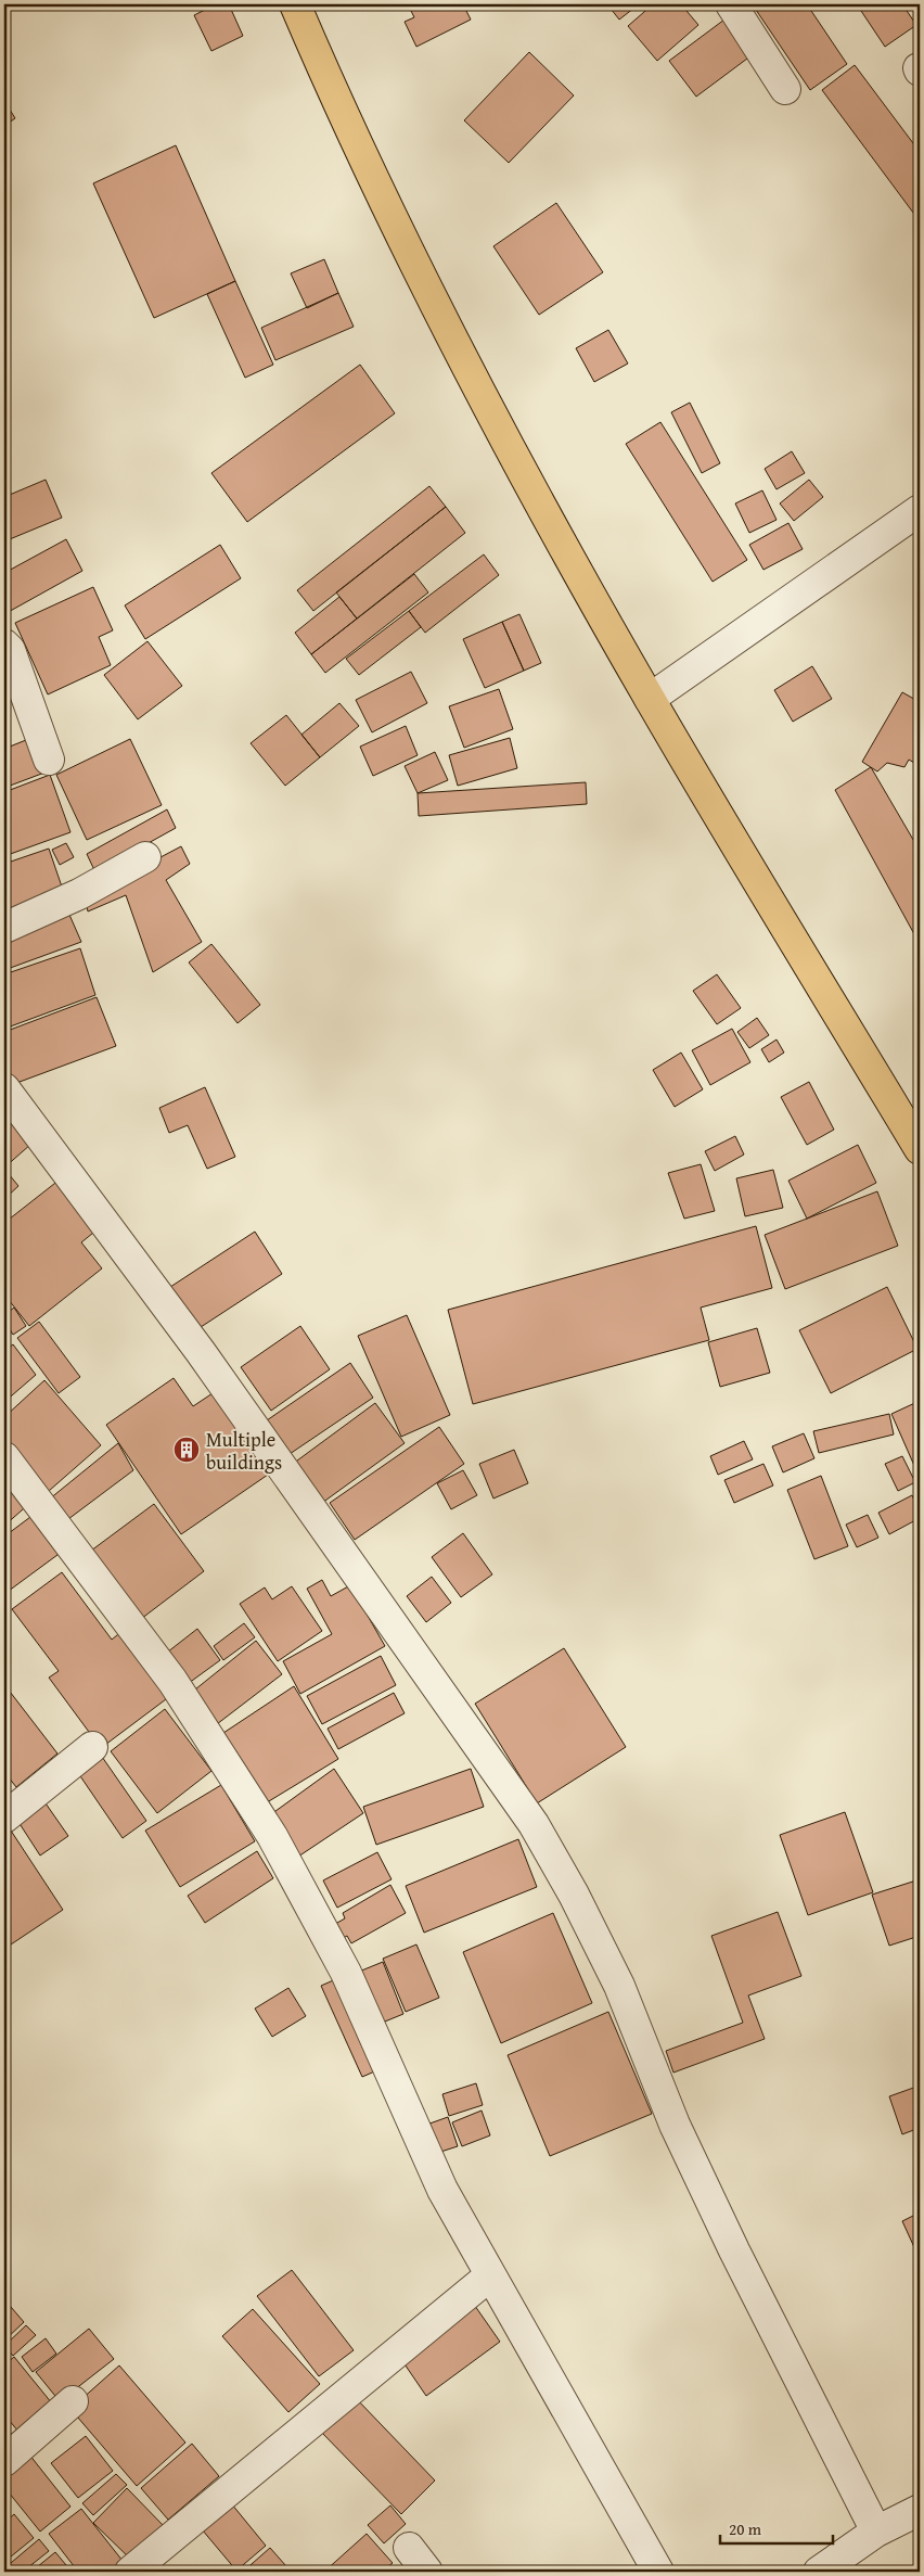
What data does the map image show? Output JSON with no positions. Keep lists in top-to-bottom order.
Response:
{
  "places": {
    "building": ["Multiple buildings"]
  },
  "scale_bar": "20 m"
}
